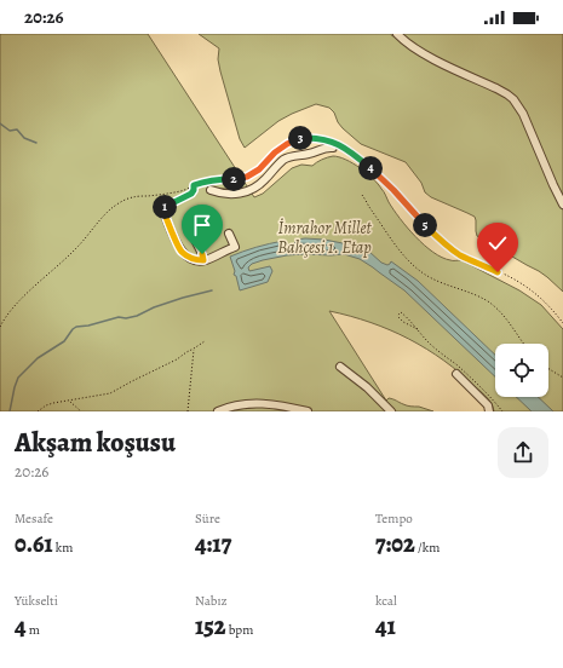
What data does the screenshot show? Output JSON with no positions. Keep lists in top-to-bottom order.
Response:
{
  "parks": ["İmrahor Millet Bahçesi 1. Etap"],
  "page": {
    "status": "20:26",
    "pins": [
      "3",
      "4",
      "2",
      "1",
      "5"
    ],
    "heading": ["Akşam koşusu", "20:26"],
    "stats": [
      ["Mesafe", "0.61 km"],
      ["Süre", "4:17"],
      ["Tempo", "7:02 /km"],
      ["Yükselti", "4 m"],
      ["Nabız", "152 bpm"],
      ["kcal", "41"]
    ]
  }
}
